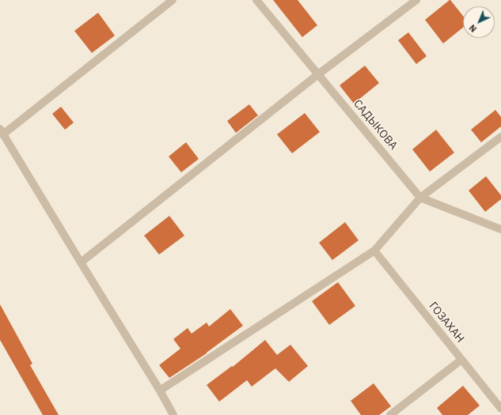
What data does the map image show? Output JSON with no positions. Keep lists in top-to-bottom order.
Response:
{
  "streets": {
    "street": ["САДЫКОВА", "ГОЗАХАН"]
  },
  "north": "bottom left"
}
